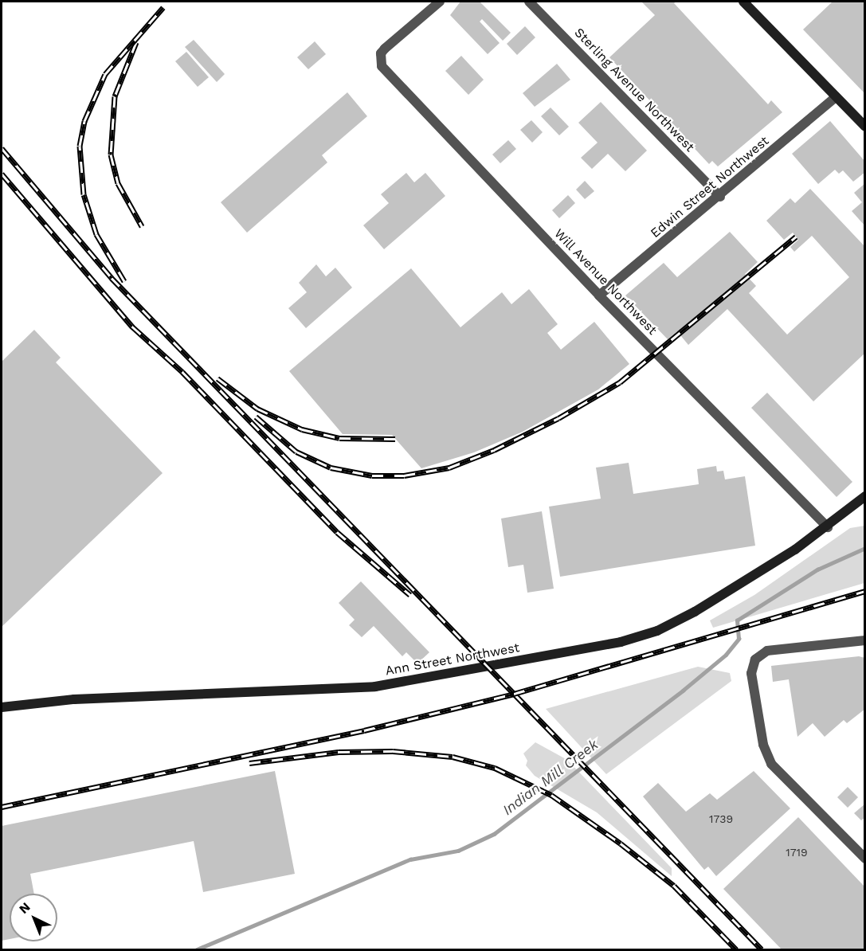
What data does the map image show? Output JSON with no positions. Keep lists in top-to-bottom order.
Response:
{
  "streets": {
    "main road": ["Ann Street Northwest"],
    "street": ["Sterling Avenue Northwest", "Edwin Street Northwest", "Will Avenue Northwest"]
  },
  "crossings": [
    ["Sterling Avenue Northwest", "Edwin Street Northwest"],
    ["Edwin Street Northwest", "Will Avenue Northwest"],
    ["Will Avenue Northwest", "Ann Street Northwest"]
  ],
  "water": ["Indian Mill Creek"],
  "house_numbers": ["1739", "1719"],
  "north": "top left"
}
